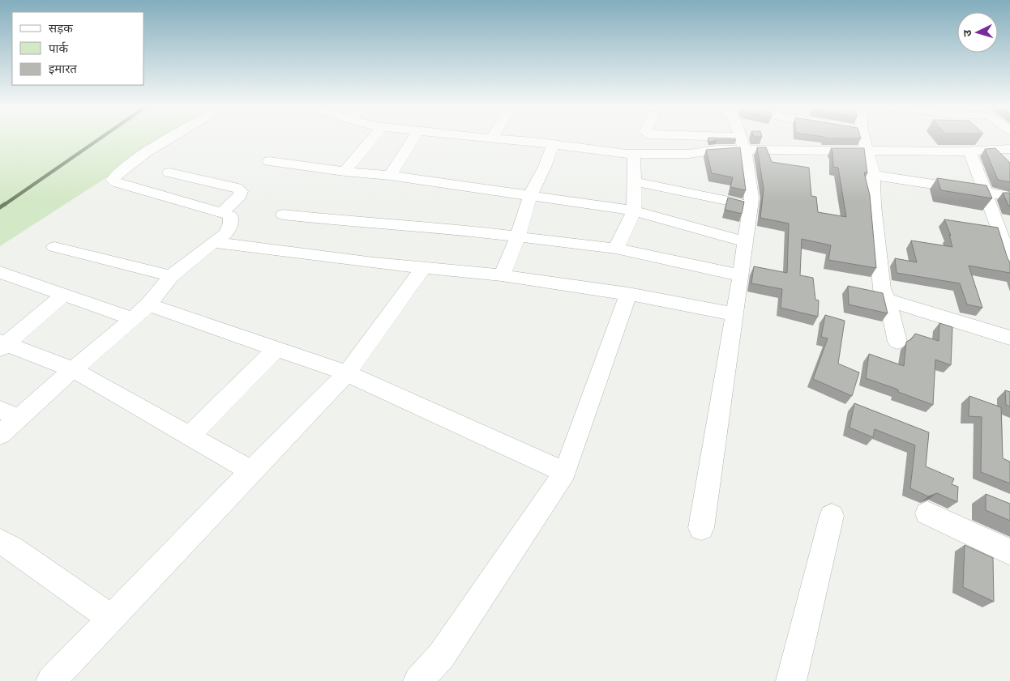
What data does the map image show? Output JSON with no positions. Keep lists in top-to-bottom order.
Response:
{
  "legend": ["सड़क", "पार्क", "इमारत"],
  "north": "left"
}
